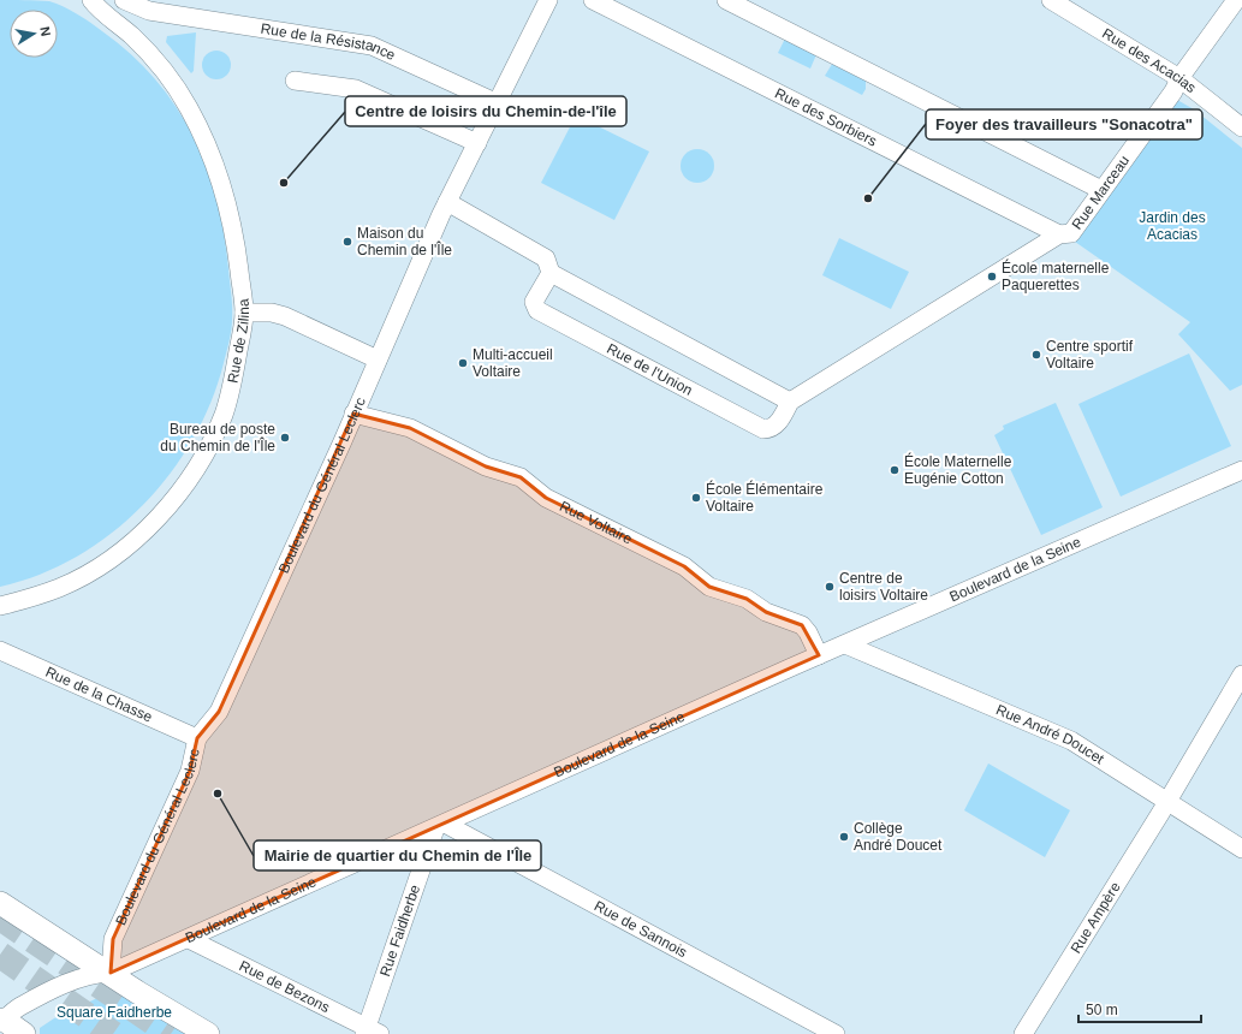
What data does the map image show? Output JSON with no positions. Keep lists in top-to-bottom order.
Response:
{
  "streets": {
    "street": [
      "Rue de la Résistance",
      "Rue des Acacias",
      "Rue des Sorbiers",
      "Rue Marceau",
      "Rue de Zilina",
      "Rue de l'Union",
      "Boulevard du Général Leclerc",
      "Rue Voltaire",
      "Boulevard de la Seine",
      "Rue de la Chasse",
      "Rue André Doucet",
      "Rue Ampère",
      "Rue de Sannois",
      "Rue Faidherbe",
      "Rue de Bezons"
    ]
  },
  "crossings": [
    ["Rue de la Résistance", "Boulevard du Général Leclerc"],
    ["Rue des Acacias", "Rue Marceau"],
    ["Rue des Sorbiers", "Rue Marceau"],
    ["Rue des Sorbiers", "Rue de l'Union"],
    ["Rue Marceau", "Rue de l'Union"],
    ["Boulevard du Général Leclerc", "Rue Voltaire"],
    ["Boulevard du Général Leclerc", "Boulevard de la Seine"],
    ["Boulevard du Général Leclerc", "Rue de la Chasse"],
    ["Rue Voltaire", "Boulevard de la Seine"],
    ["Boulevard de la Seine", "Rue André Doucet"],
    ["Boulevard de la Seine", "Rue de Sannois"],
    ["Boulevard de la Seine", "Rue Faidherbe"],
    ["Boulevard de la Seine", "Rue de Bezons"],
    ["Rue André Doucet", "Rue Ampère"],
    ["Rue de Sannois", "Rue Faidherbe"],
    ["Rue Faidherbe", "Rue de Bezons"]
  ],
  "parks": ["Jardin des Acacias", "Square Faidherbe"],
  "places": [
    "Centre de loisirs du Chemin-de-l'île",
    "Foyer des travailleurs \"Sonacotra\"",
    "Maison du Chemin de l'Île",
    "École maternelle Paquerettes",
    "Centre sportif Voltaire",
    "Multi-accueil Voltaire",
    "Bureau de poste du Chemin de l'Île",
    "École Maternelle Eugénie Cotton",
    "École Élémentaire Voltaire",
    "Centre de loisirs Voltaire",
    "Mairie de quartier du Chemin de l'Île",
    "Collège André Doucet"
  ],
  "scale_bar": "50 m",
  "north": "right"
}
